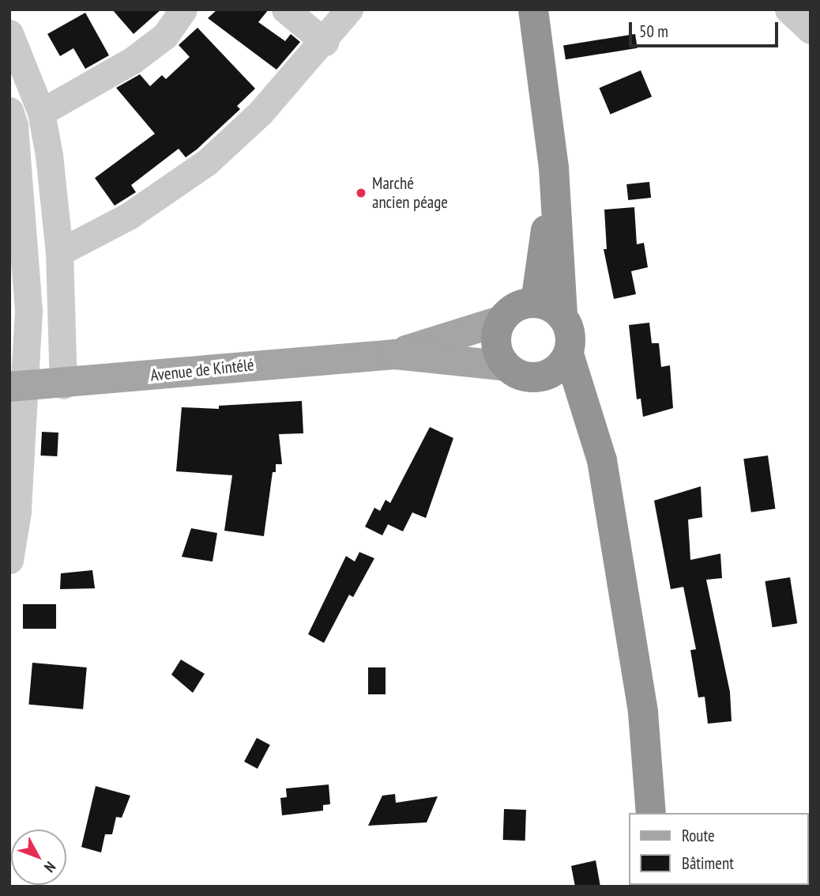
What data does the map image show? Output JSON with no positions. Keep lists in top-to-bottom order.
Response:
{
  "streets": {
    "main road": ["Avenue de Kintélé"]
  },
  "places": ["Marché ancien péage"],
  "legend": ["Route", "Bâtiment"],
  "scale_bar": "50 m",
  "north": "bottom right"
}
